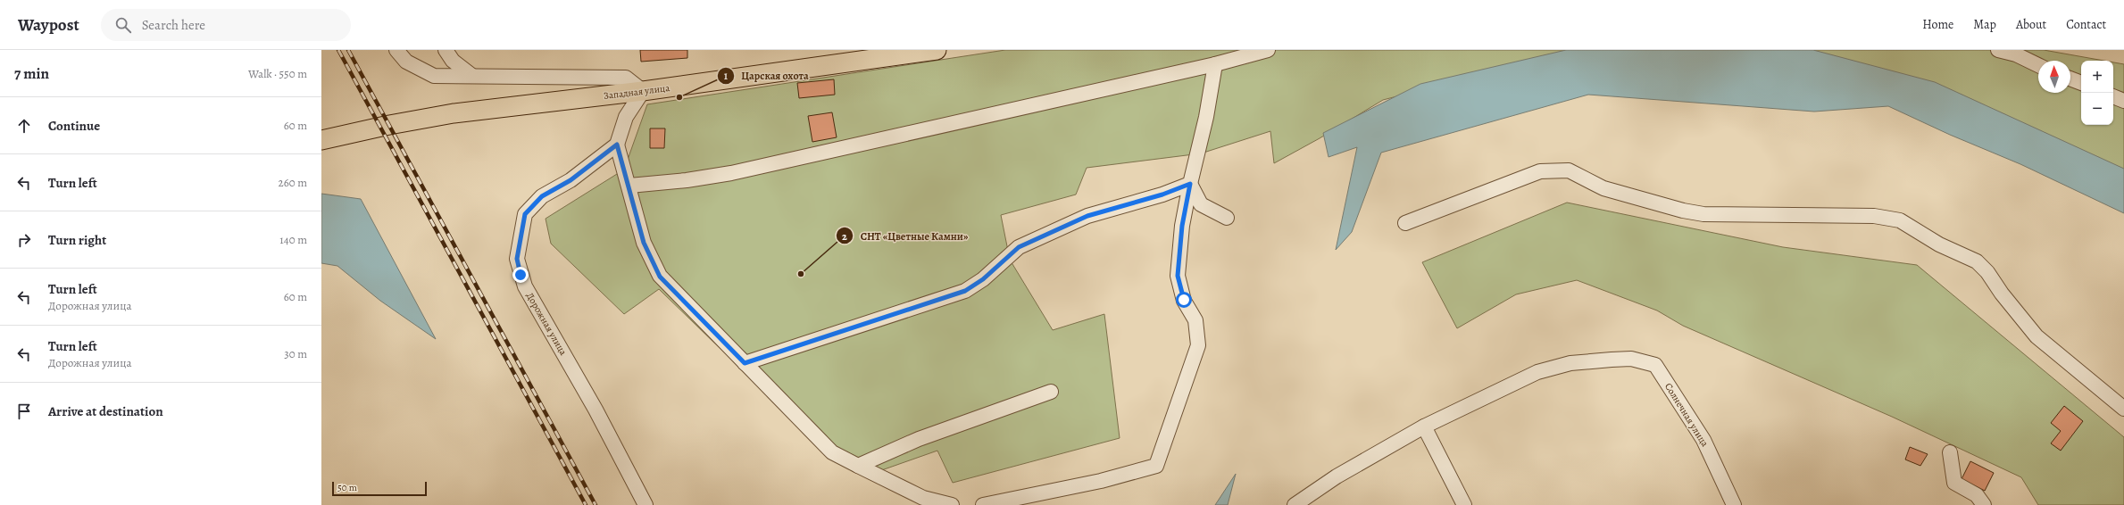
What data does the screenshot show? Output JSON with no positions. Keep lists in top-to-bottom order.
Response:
{
  "streets": {
    "main road": ["Западная улица"],
    "street": ["Дорожная улица", "Солнечная улица"]
  },
  "places": ["Царская охота", "СНТ «Цветные Камни»"],
  "scale_bar": "50 m",
  "north": "top",
  "page": {
    "header": "Waypost",
    "search": "Search here",
    "nav": [
      "Home",
      "Map",
      "About",
      "Contact"
    ],
    "heading": ["7 min", "Walk · 550 m"],
    "map_buttons": ["+", "−"],
    "list": [
      ["Continue", "60 m"],
      ["Turn left", "260 m"],
      ["Turn right", "140 m"],
      ["Turn left", "Дорожная улица", "60 m"],
      ["Turn left", "Дорожная улица", "30 m"],
      "Arrive at destination"
    ],
    "scale": "50 m"
  }
}
